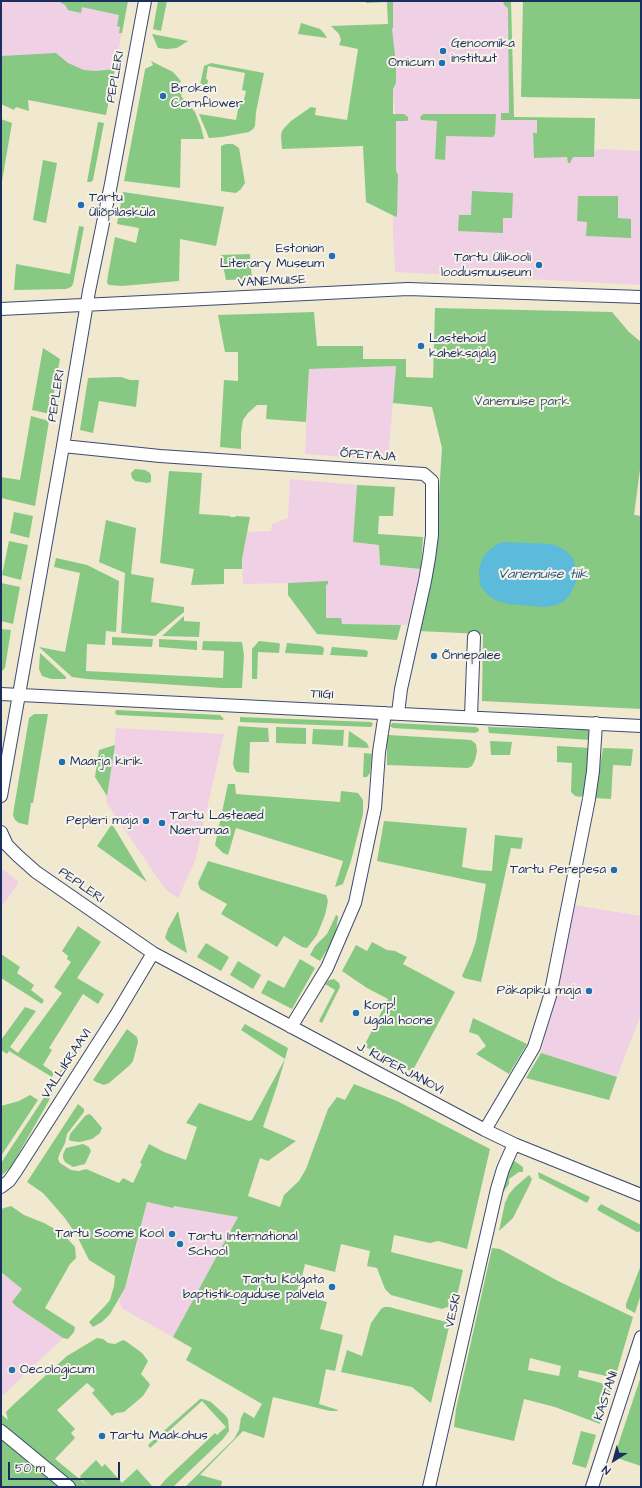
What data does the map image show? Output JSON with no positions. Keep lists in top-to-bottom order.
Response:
{
  "streets": {
    "street": [
      "PEPLERI",
      "VANEMUISE",
      "ÕPETAJA",
      "TIIGI",
      "VALLIKRAAVI",
      "J. KUPERJANOVI",
      "VESKI",
      "KASTANI"
    ]
  },
  "crossings": [
    ["PEPLERI", "VANEMUISE"],
    ["PEPLERI", "ÕPETAJA"],
    ["PEPLERI", "TIIGI"],
    ["PEPLERI", "VALLIKRAAVI"],
    ["PEPLERI", "J. KUPERJANOVI"],
    ["ÕPETAJA", "TIIGI"],
    ["VALLIKRAAVI", "J. KUPERJANOVI"],
    ["J. KUPERJANOVI", "VESKI"]
  ],
  "water": ["Vanemuise tiik"],
  "parks": ["Vanemuise park"],
  "places": [
    "Genoomika instituut",
    "Omicum",
    "Broken Cornflower",
    "Tartu Üliõpilasküla",
    "Estonian Literary Museum",
    "Tartu Ülikooli loodusmuuseum",
    "Lastehoid kaheksajalg",
    "Õnnepalee",
    "Maarja kirik",
    "Pepleri maja",
    "Tartu Lasteaed Naerumaa",
    "Tartu Perepesa",
    "Päkapiku maja",
    "Korp! Ugala hoone",
    "Tartu Soome Kool",
    "Tartu International School",
    "Tartu Kolgata baptistikoguduse palvela",
    "Oecologicum",
    "Tartu Maakohus"
  ],
  "scale_bar": "50 m",
  "north": "bottom left"
}
